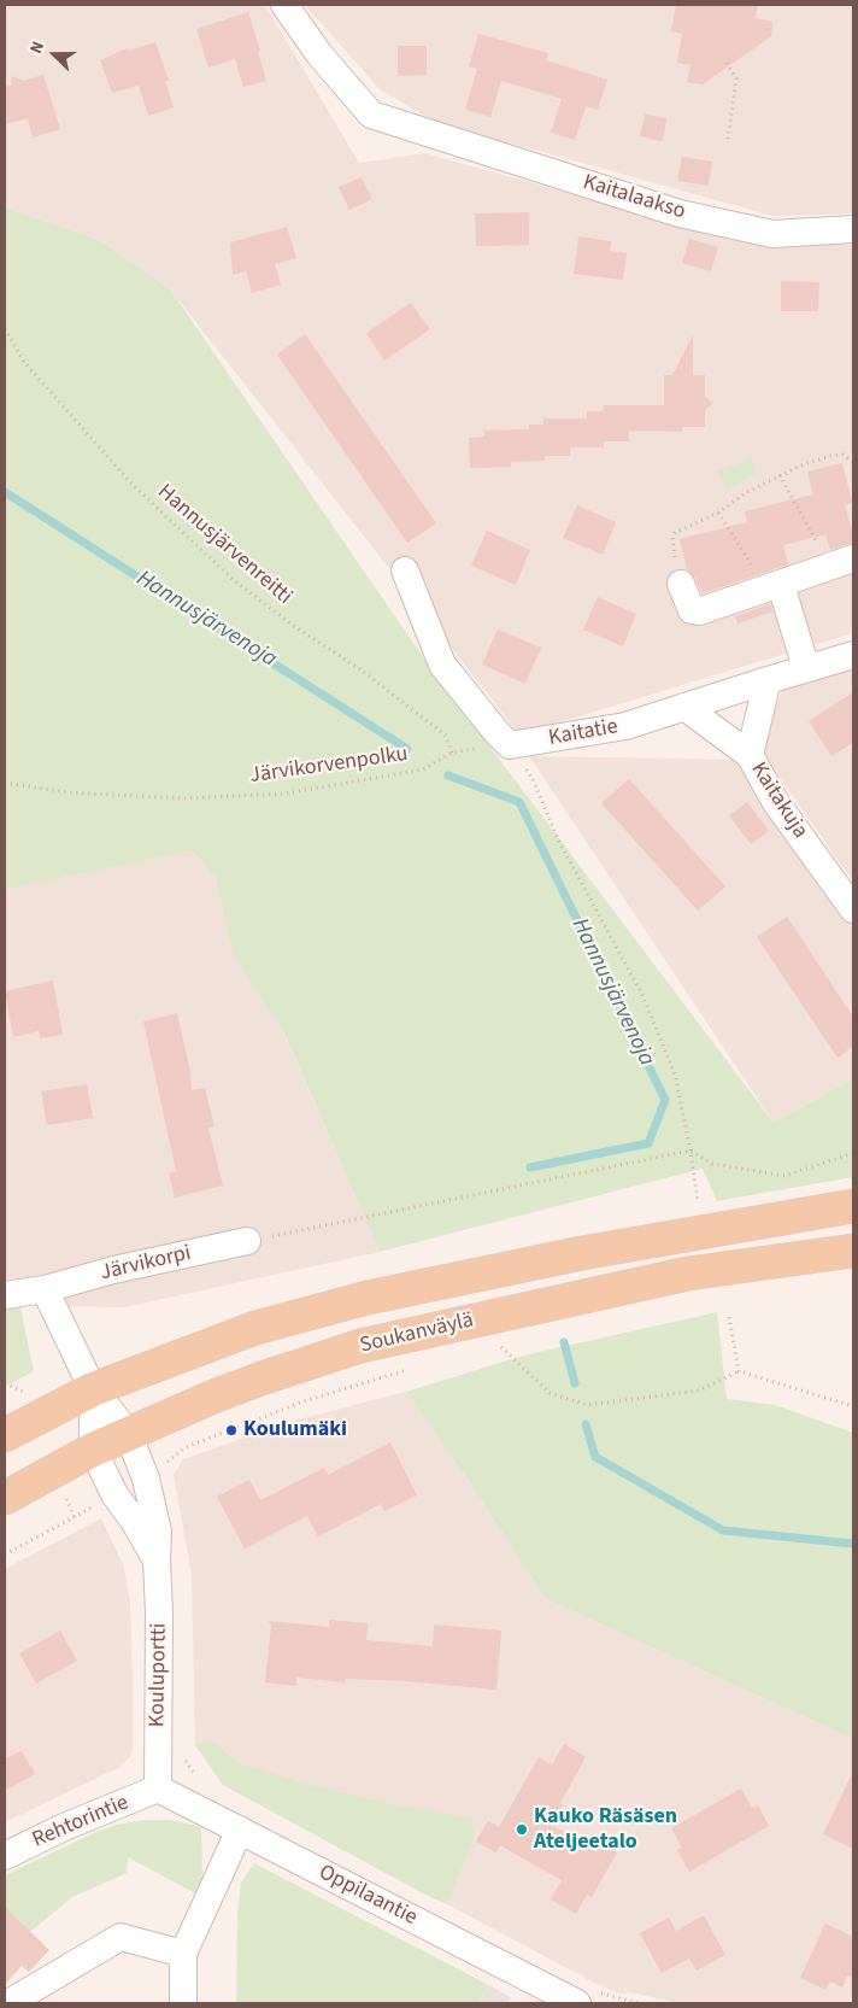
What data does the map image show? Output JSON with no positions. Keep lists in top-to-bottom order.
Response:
{
  "streets": {
    "main road": ["Soukanväylä"],
    "street": [
      "Kaitalaakso",
      "Kaitatie",
      "Kaitakuja",
      "Järvikorpi",
      "Kouluportti",
      "Rehtorintie",
      "Oppilaantie"
    ],
    "path": ["Hannusjärvenreitti", "Järvikorvenpolku"]
  },
  "crossings": [
    ["Hannusjärvenreitti", "Järvikorvenpolku"],
    ["Kaitatie", "Järvikorvenpolku"],
    ["Kaitatie", "Kaitakuja"],
    ["Soukanväylä", "Kouluportti"],
    ["Kouluportti", "Rehtorintie"],
    ["Kouluportti", "Oppilaantie"],
    ["Rehtorintie", "Oppilaantie"]
  ],
  "water": ["Hannusjärvenoja"],
  "places": ["Koulumäki", "Kauko Räsäsen Ateljeetalo"],
  "north": "left"
}
